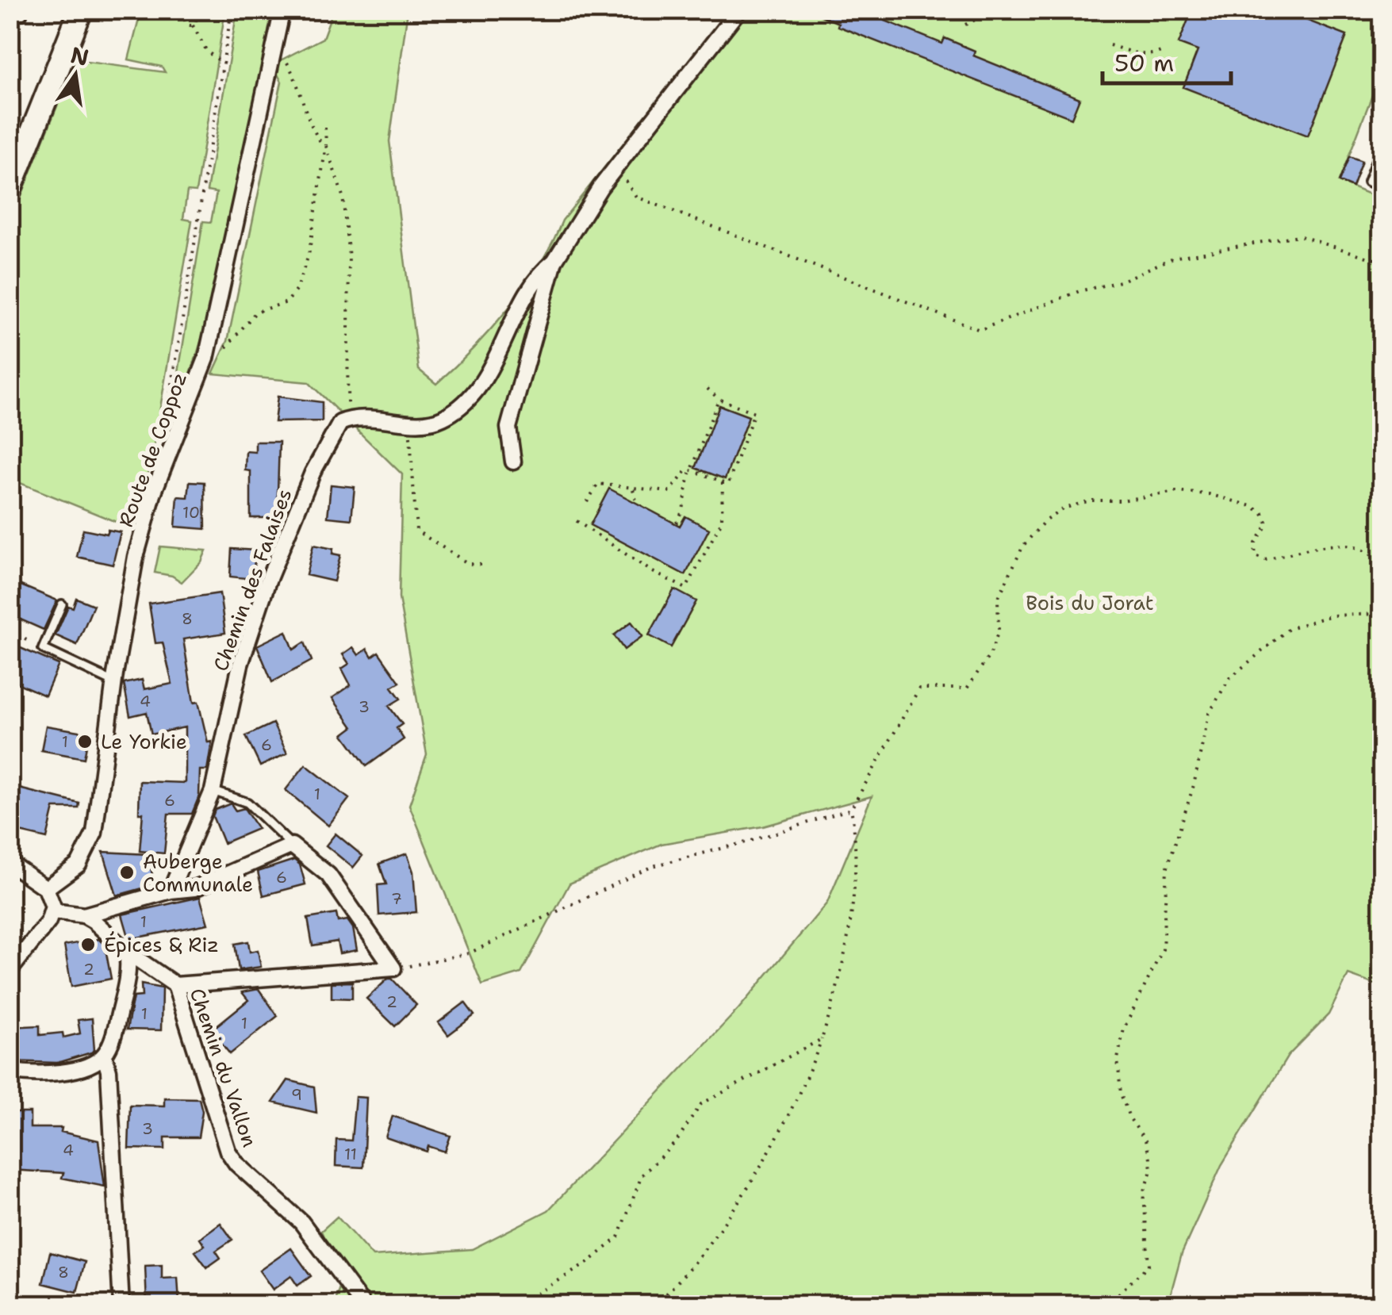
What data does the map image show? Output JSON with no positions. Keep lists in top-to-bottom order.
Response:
{
  "streets": {
    "street": ["Route de Coppoz", "Chemin des Falaises", "Chemin du Vallon"]
  },
  "parks": ["Bois du Jorat"],
  "places": ["Le Yorkie", "Auberge Communale", "Épices & Riz"],
  "house_numbers": [
    "10",
    "8",
    "4",
    "3",
    "1",
    "6",
    "1",
    "6",
    "6",
    "7",
    "1",
    "2",
    "2",
    "1",
    "1",
    "9",
    "3",
    "4",
    "11",
    "8"
  ],
  "scale_bar": "50 m",
  "north": "top"
}
